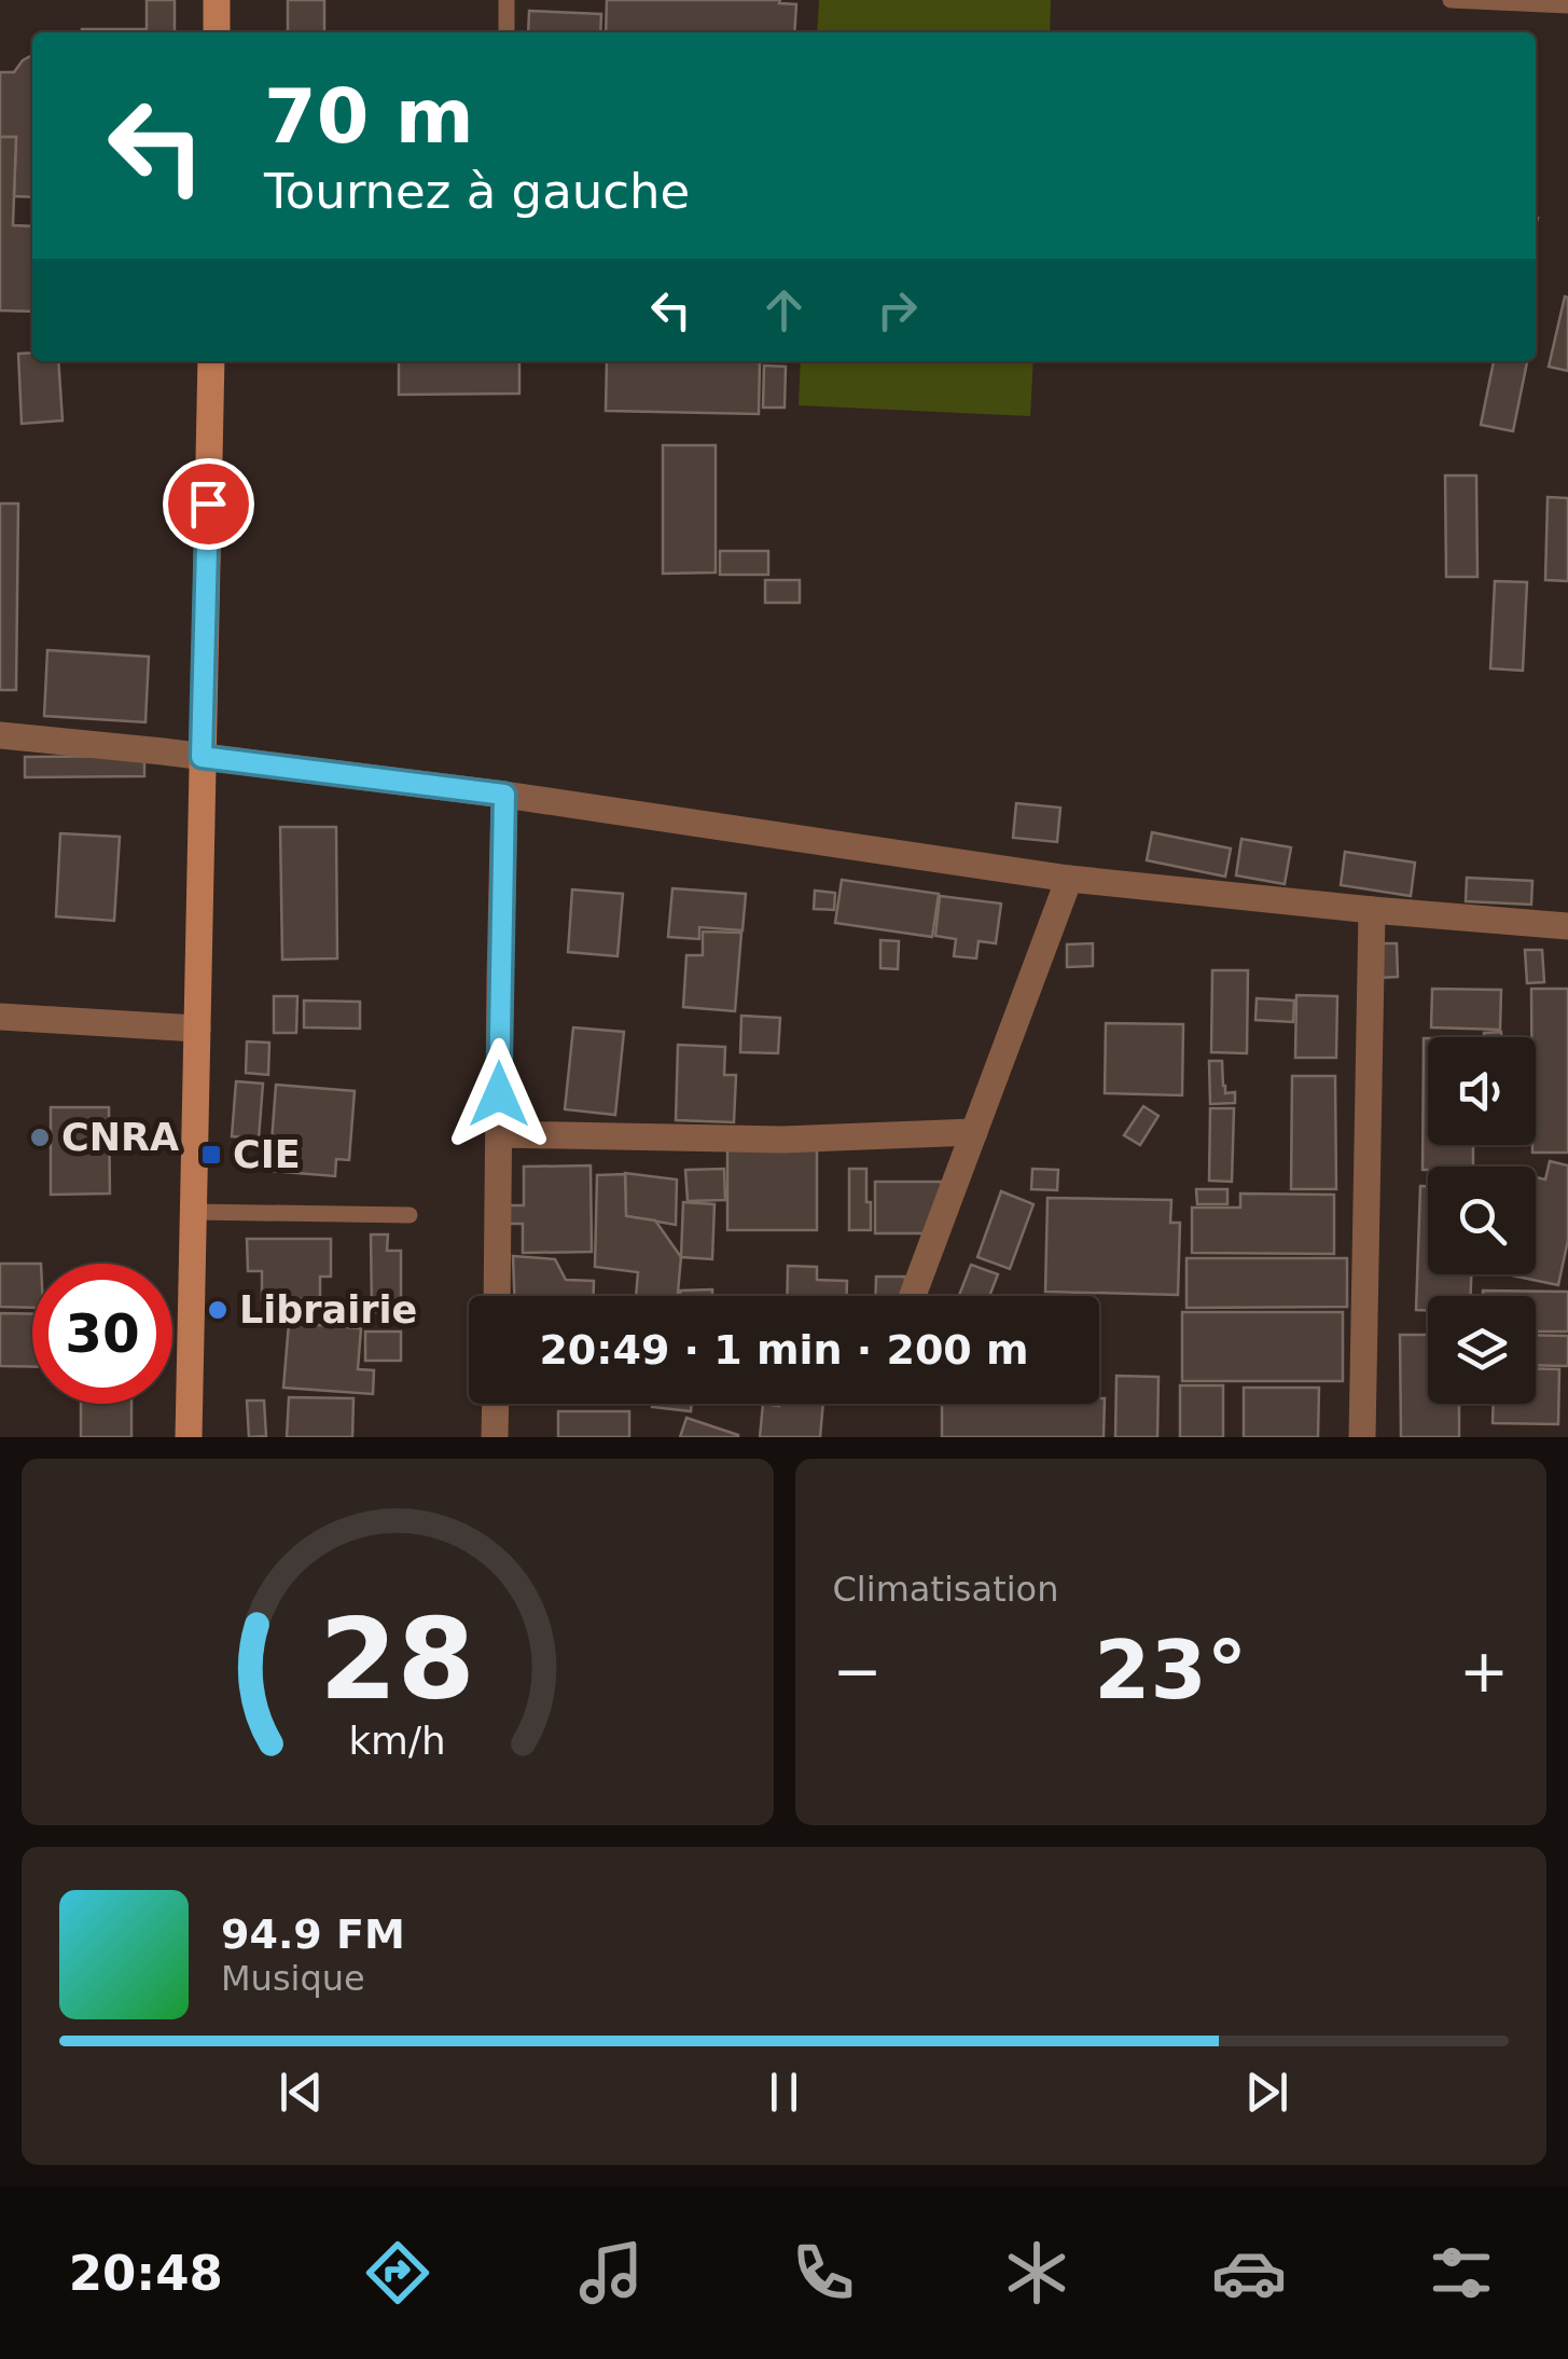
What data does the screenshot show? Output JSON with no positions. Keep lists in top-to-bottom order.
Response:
{
  "places": {
    "other": ["CNRA", "Librairie"],
    "transit": ["CIE"]
  },
  "page": {
    "turn": ["70 m", "Tournez à gauche"],
    "limit": "30",
    "trip": "20:49 · 1 min · 200 m",
    "tile": "Climatisation",
    "heat": ["−", "23°", "+"],
    "song": ["94.9 FM", "Musique"],
    "tabs": "20:48",
    "gauge": ["28", "km/h"]
  }
}
